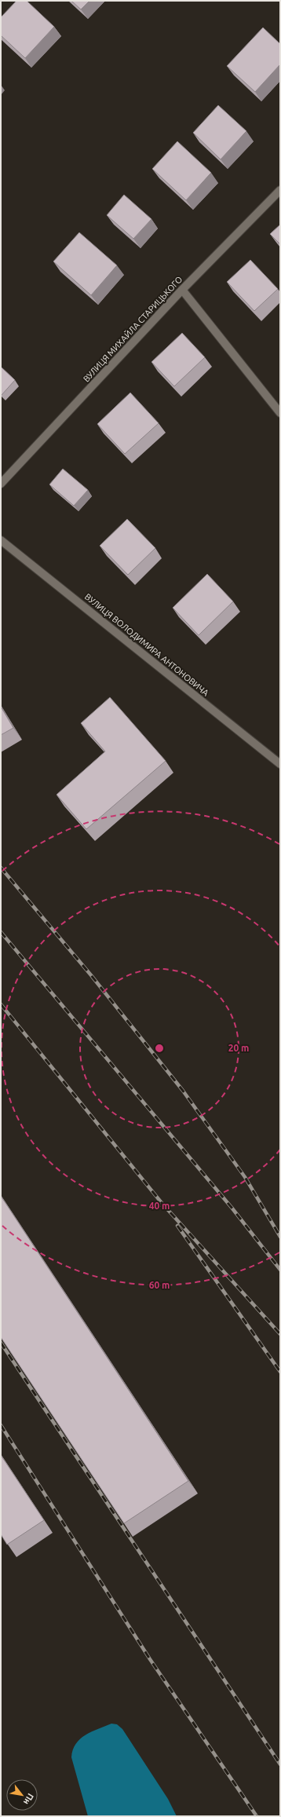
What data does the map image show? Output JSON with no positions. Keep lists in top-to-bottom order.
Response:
{
  "streets": {
    "street": ["ВУЛИЦЯ МИХАЙЛА СТАРИЦЬКОГО", "ВУЛИЦЯ ВОЛОДИМИРА АНТОНОВИЧА"]
  },
  "north": "bottom right",
  "rings": ["20 m", "40 m", "60 m"]
}
